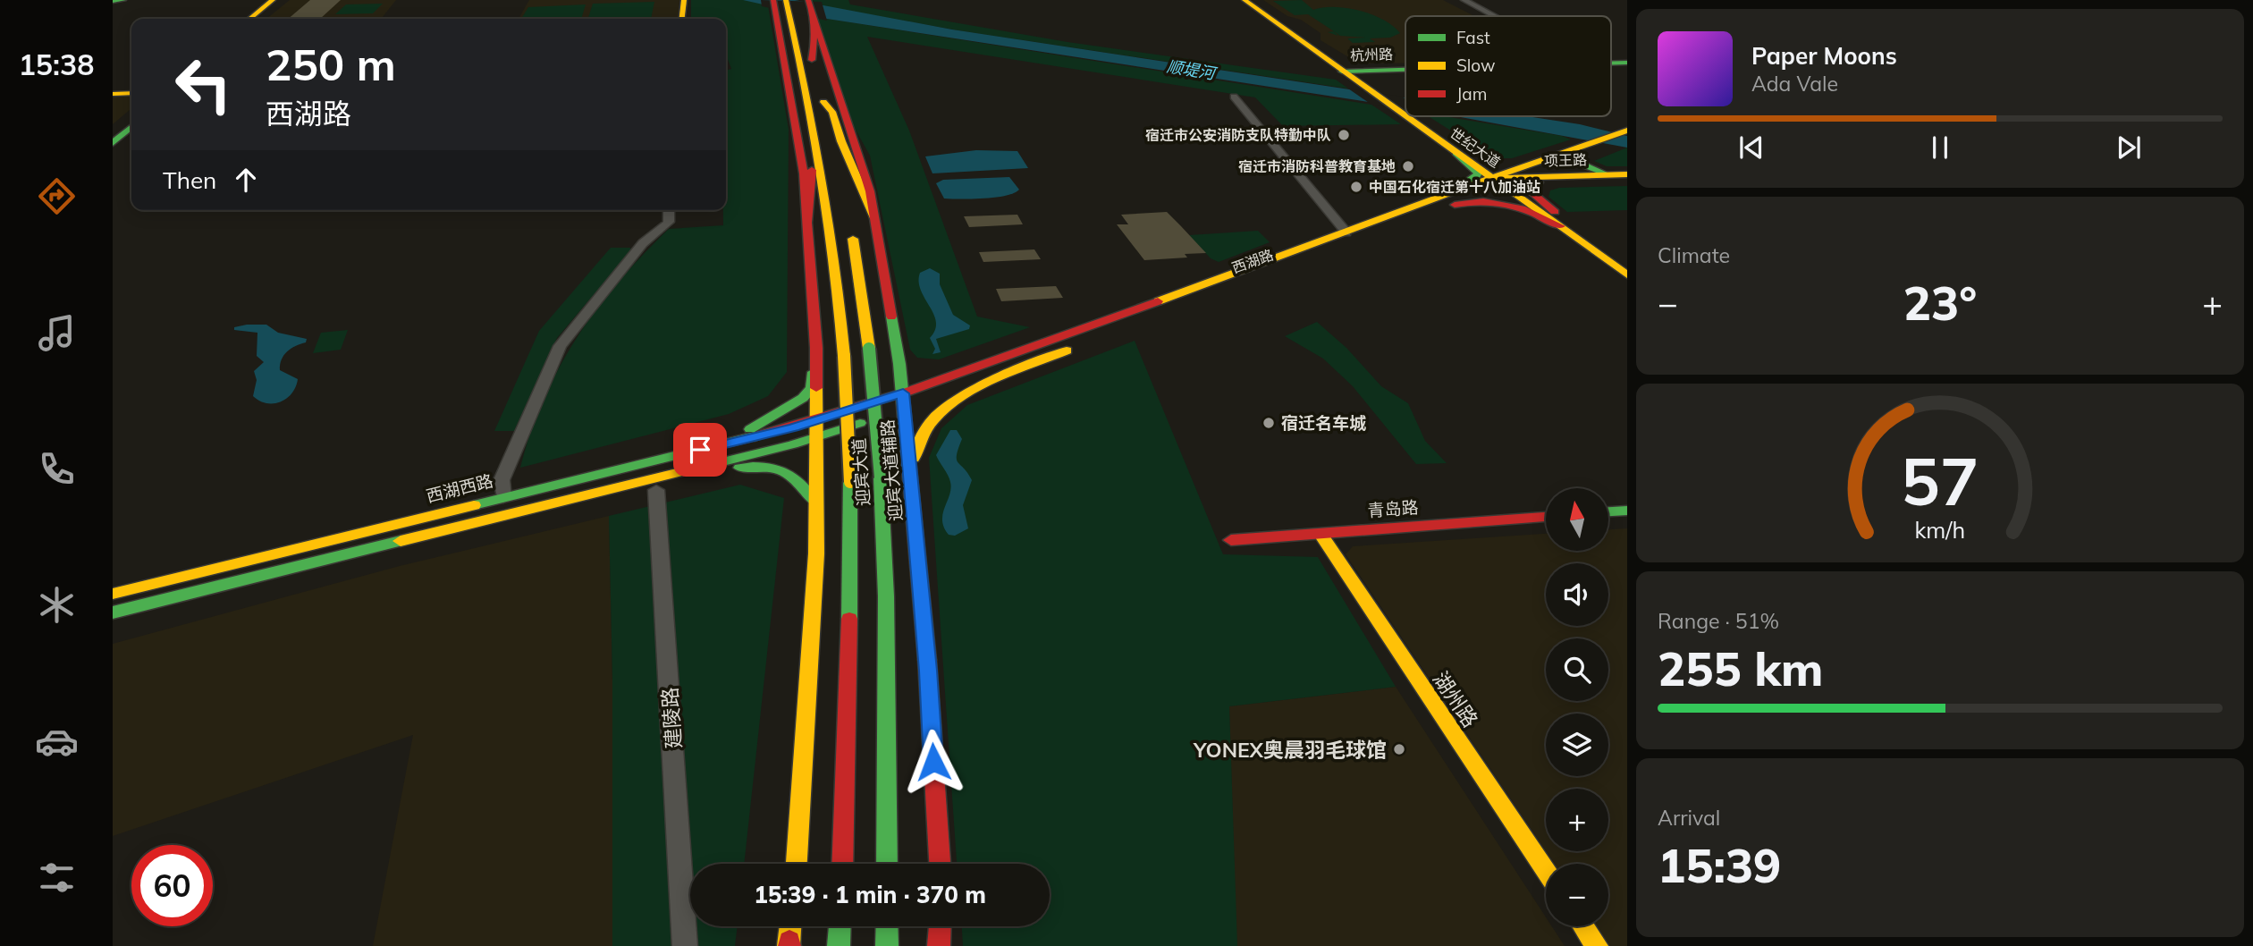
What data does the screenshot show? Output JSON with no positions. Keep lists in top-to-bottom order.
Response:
{
  "streets": {
    "main road": [
      "杭州路",
      "世纪大道",
      "项王路",
      "西湖路",
      "迎宾大道辅路",
      "迎宾大道",
      "西湖西路",
      "青岛路",
      "湖州路"
    ],
    "street": ["建陵路"]
  },
  "crossings": [
    ["杭州路", "世纪大道"],
    ["世纪大道", "项王路"],
    ["世纪大道", "西湖路"],
    ["项王路", "西湖路"],
    ["西湖路", "迎宾大道辅路"],
    ["西湖路", "西湖西路"],
    ["迎宾大道辅路", "迎宾大道"],
    ["青岛路", "湖州路"]
  ],
  "water": ["顺堤河"],
  "places": [
    "宿迁市公安消防支队特勤中队",
    "宿迁市消防科普教育基地",
    "中国石化宿迁第十八加油站",
    "宿迁名车城",
    "YONEX奥晨羽毛球馆"
  ],
  "legend": ["Fast", "Slow", "Jam"],
  "north": "top",
  "page": {
    "tabs": "15:38",
    "turn": ["250 m", "西湖路"],
    "song": ["Paper Moons", "Ada Vale"],
    "then": "Then",
    "tile": [
      "Climate",
      ["Range · 51%", "255 km"],
      ["Arrival", "15:39"]
    ],
    "heat": ["−", "23°", "+"],
    "map_buttons": ["+", "−"],
    "limit": "60",
    "trip": "15:39 · 1 min · 370 m",
    "gauge": ["57", "km/h"]
  }
}
